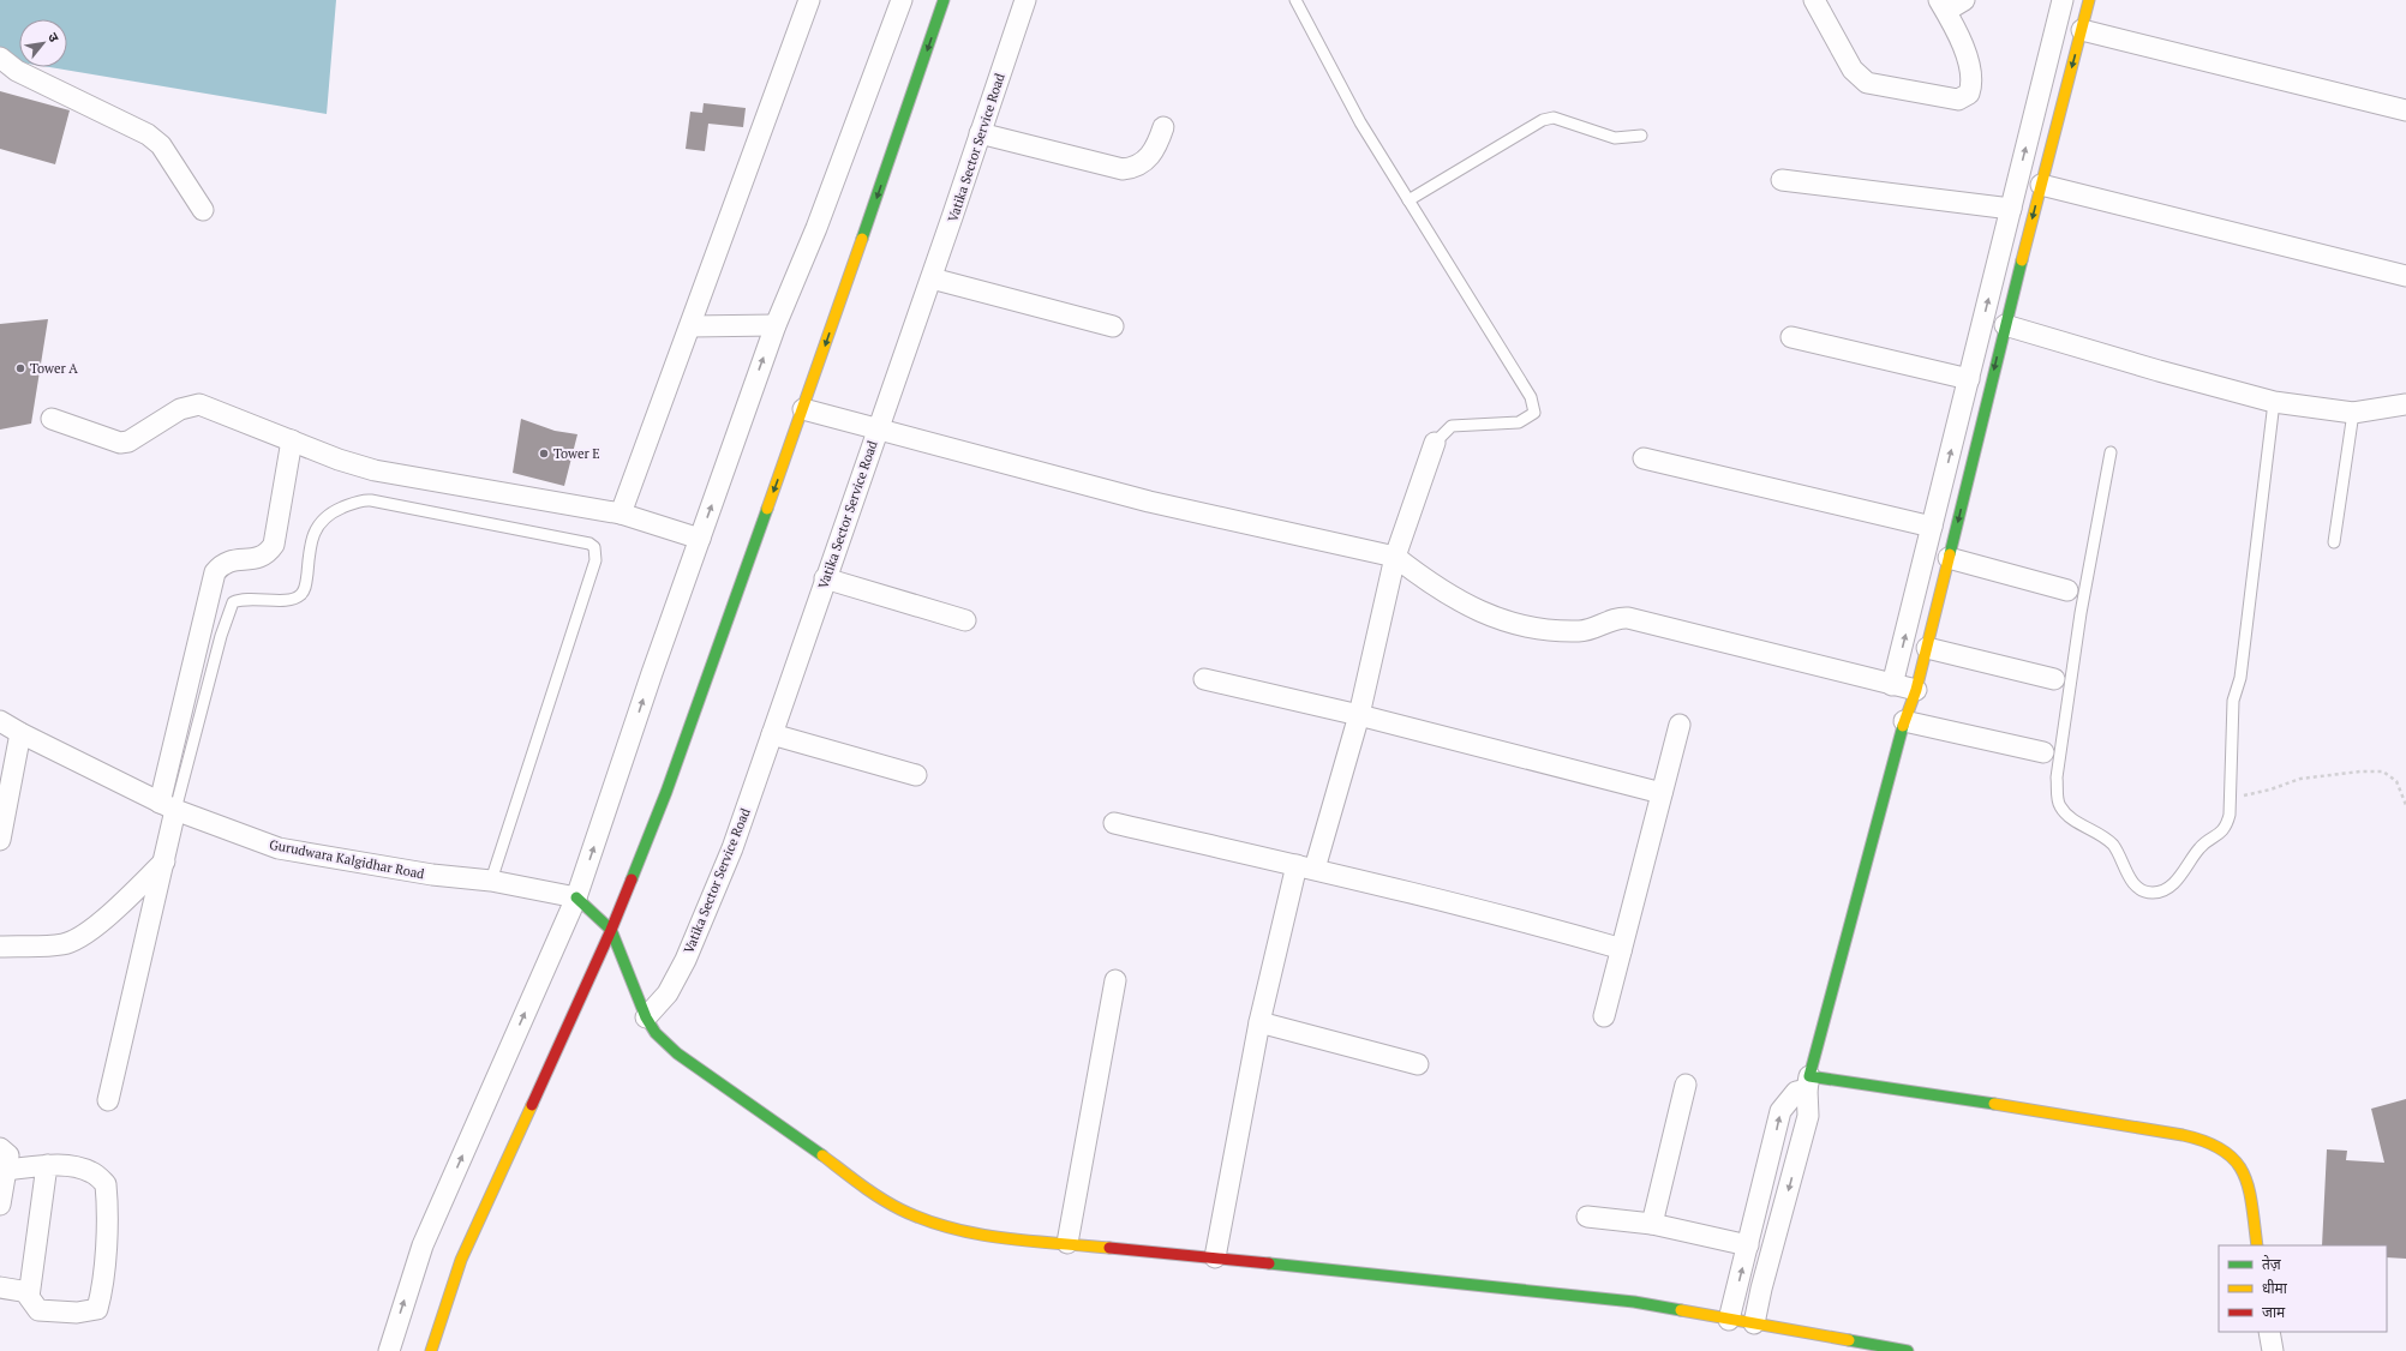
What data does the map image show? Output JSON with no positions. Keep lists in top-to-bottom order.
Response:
{
  "streets": {
    "street": ["Vatika Sector Service Road", "Gurudwara Kalgidhar Road"]
  },
  "places": ["Tower A", "Tower E"],
  "legend": ["तेज़", "धीमा", "जाम"],
  "north": "top right"
}
